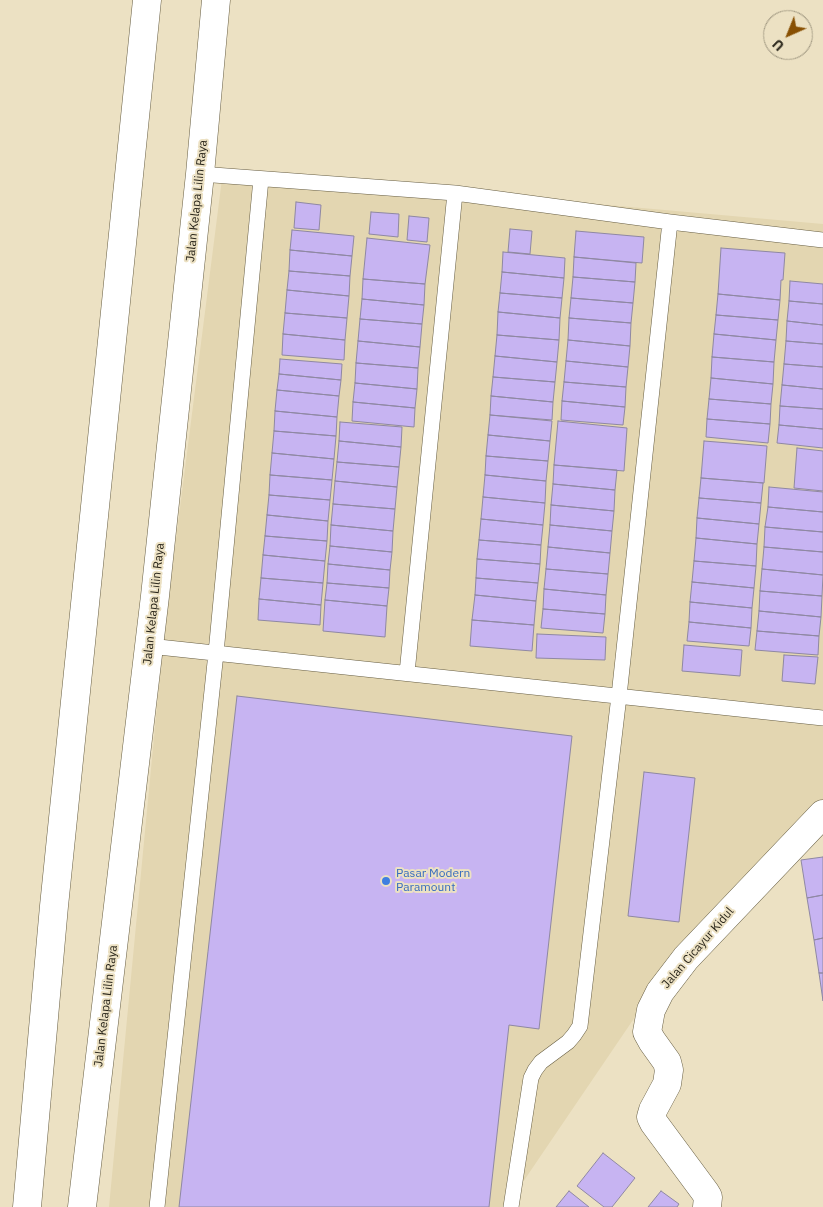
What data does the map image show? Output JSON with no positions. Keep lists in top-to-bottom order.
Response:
{
  "streets": {
    "street": ["Jalan Kelapa Lilin Raya", "Jalan Cicayur Kidul"]
  },
  "places": ["Pasar Modern Paramount"],
  "north": "bottom left"
}
